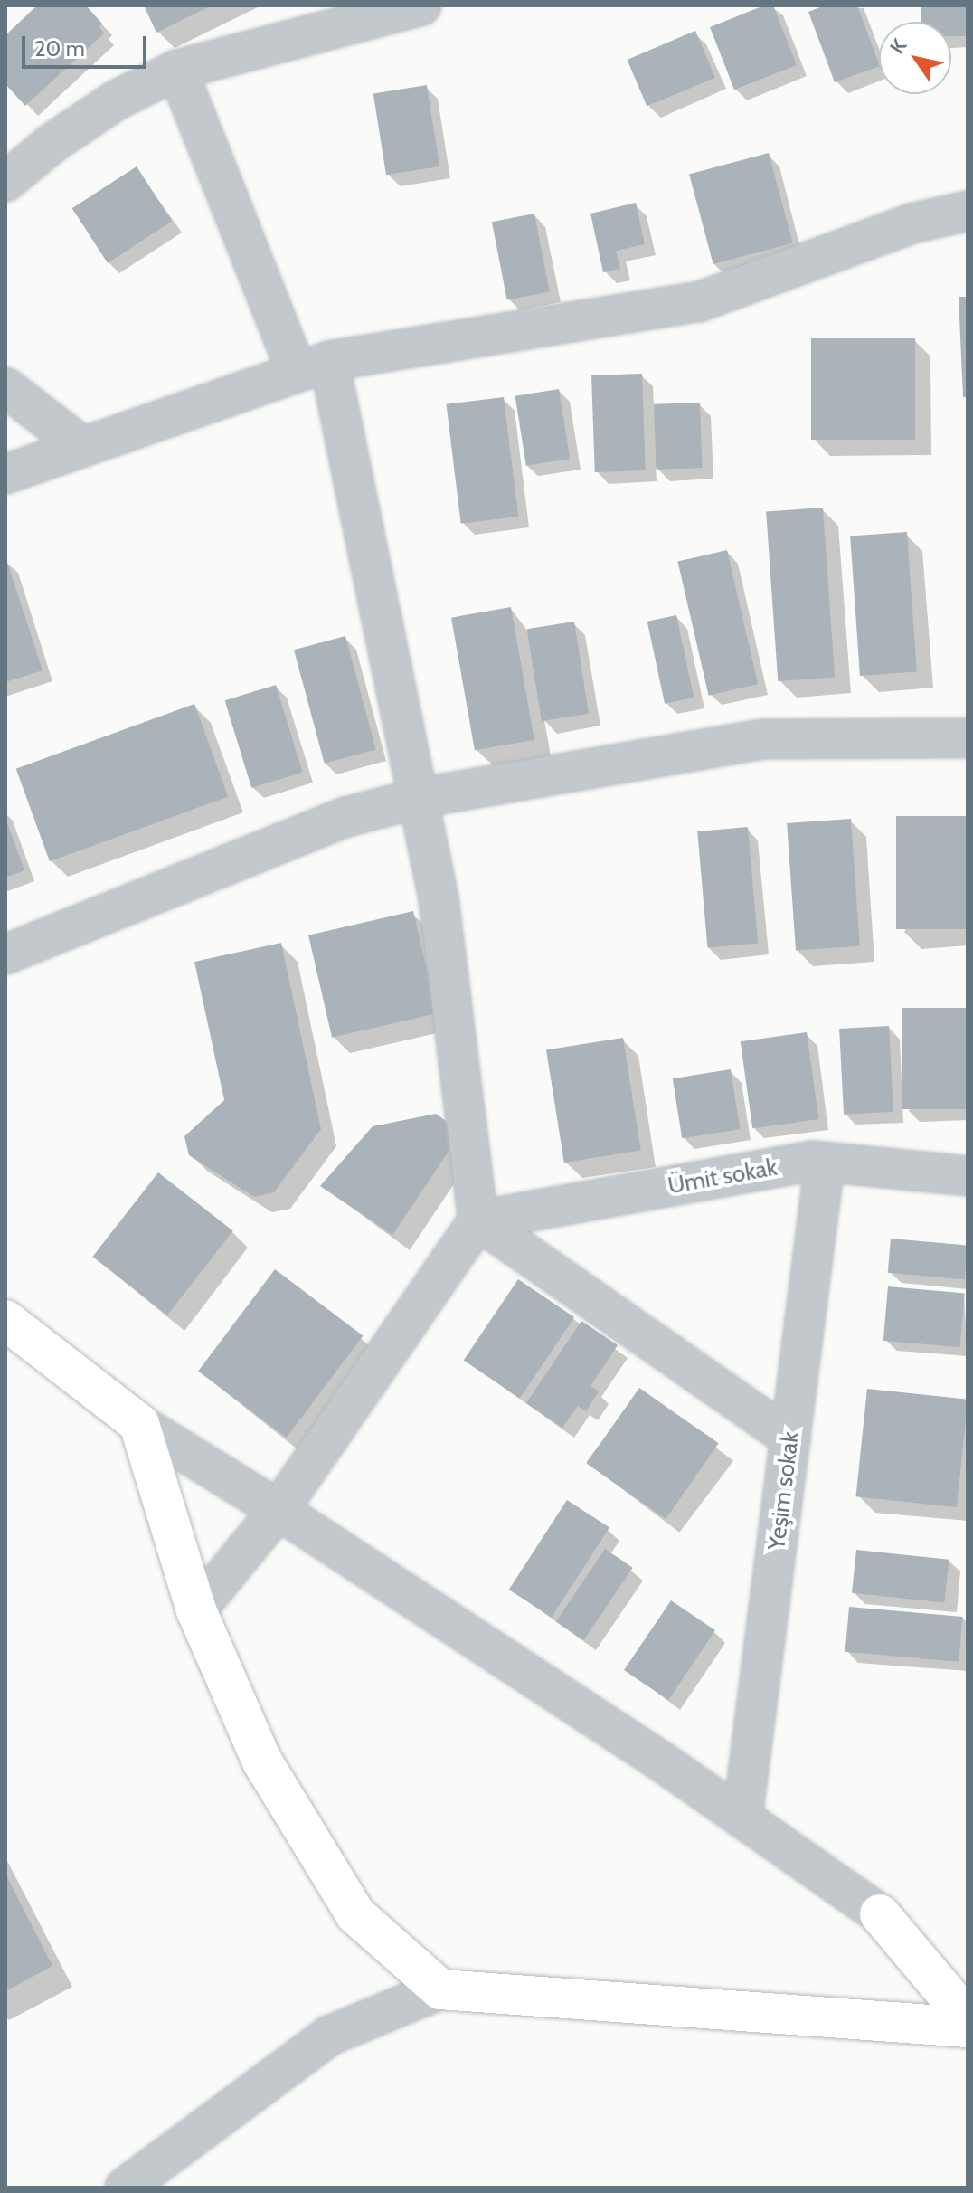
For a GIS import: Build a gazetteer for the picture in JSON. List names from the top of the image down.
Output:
{
  "streets": {
    "street": ["Ümit sokak", "Yeşim sokak"]
  },
  "crossings": [
    ["Ümit sokak", "Yeşim sokak"]
  ],
  "scale_bar": "20 m",
  "north": "top left"
}
